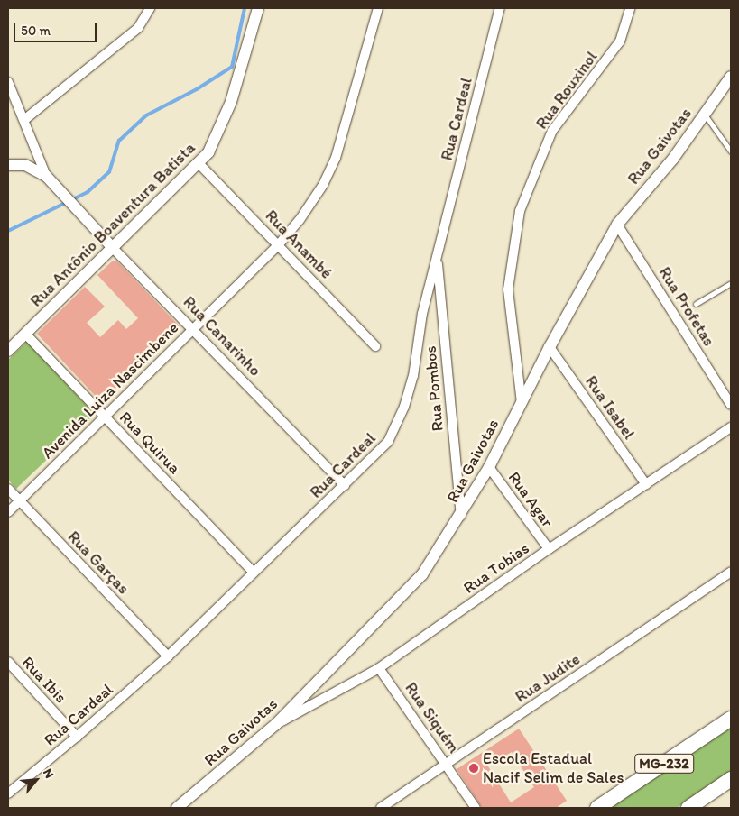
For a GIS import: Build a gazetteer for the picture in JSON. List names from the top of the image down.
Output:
{
  "streets": {
    "main road": ["MG-232"],
    "street": [
      "Rua Rouxinol",
      "Rua Cardeal",
      "Rua Gaivotas",
      "Rua Antônio Boaventura Batista",
      "Rua Anambé",
      "Rua Profetas",
      "Rua Canarinho",
      "Rua Pombos",
      "Avenida Luiza Nascimbene",
      "Rua Isabel",
      "Rua Quirua",
      "Rua Agar",
      "Rua Garças",
      "Rua Tobias",
      "Rua Judite",
      "Rua Ibis",
      "Rua Siquém"
    ]
  },
  "crossings": [
    ["Rua Rouxinol", "Rua Gaivotas"],
    ["Rua Cardeal", "Rua Canarinho"],
    ["Rua Cardeal", "Rua Pombos"],
    ["Rua Cardeal", "Rua Quirua"],
    ["Rua Cardeal", "Rua Garças"],
    ["Rua Cardeal", "Rua Ibis"],
    ["Rua Gaivotas", "Rua Profetas"],
    ["Rua Gaivotas", "Rua Pombos"],
    ["Rua Gaivotas", "Rua Isabel"],
    ["Rua Gaivotas", "Rua Agar"],
    ["Rua Gaivotas", "Rua Tobias"],
    ["Rua Antônio Boaventura Batista", "Rua Anambé"],
    ["Rua Antônio Boaventura Batista", "Rua Canarinho"],
    ["Rua Antônio Boaventura Batista", "Rua Quirua"],
    ["Rua Anambé", "Avenida Luiza Nascimbene"],
    ["Rua Canarinho", "Avenida Luiza Nascimbene"],
    ["Avenida Luiza Nascimbene", "Rua Quirua"],
    ["Avenida Luiza Nascimbene", "Rua Garças"],
    ["Rua Isabel", "Rua Tobias"],
    ["Rua Agar", "Rua Tobias"],
    ["Rua Tobias", "Rua Siquém"],
    ["Rua Judite", "Rua Siquém"]
  ],
  "places": ["Escola Estadual Nacif Selim de Sales"],
  "scale_bar": "50 m",
  "north": "top right"
}
